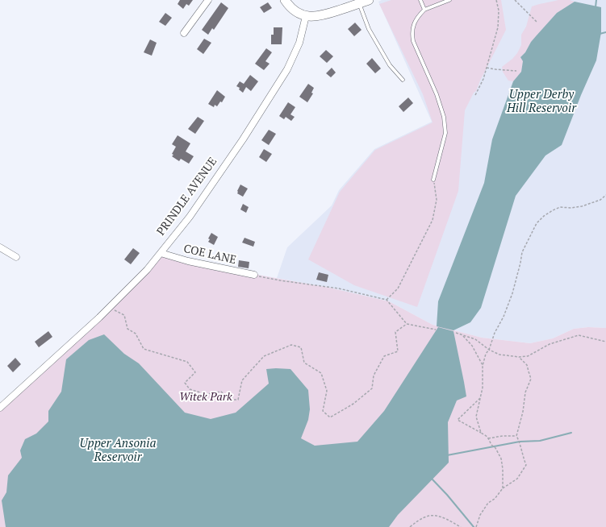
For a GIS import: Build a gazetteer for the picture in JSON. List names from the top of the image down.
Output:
{
  "streets": {
    "street": ["PRINDLE AVENUE", "COE LANE"]
  },
  "crossings": [
    ["PRINDLE AVENUE", "COE LANE"]
  ],
  "water": ["Upper Derby Hill Reservoir", "Upper Ansonia Reservoir"],
  "parks": ["Witek Park"]
}
